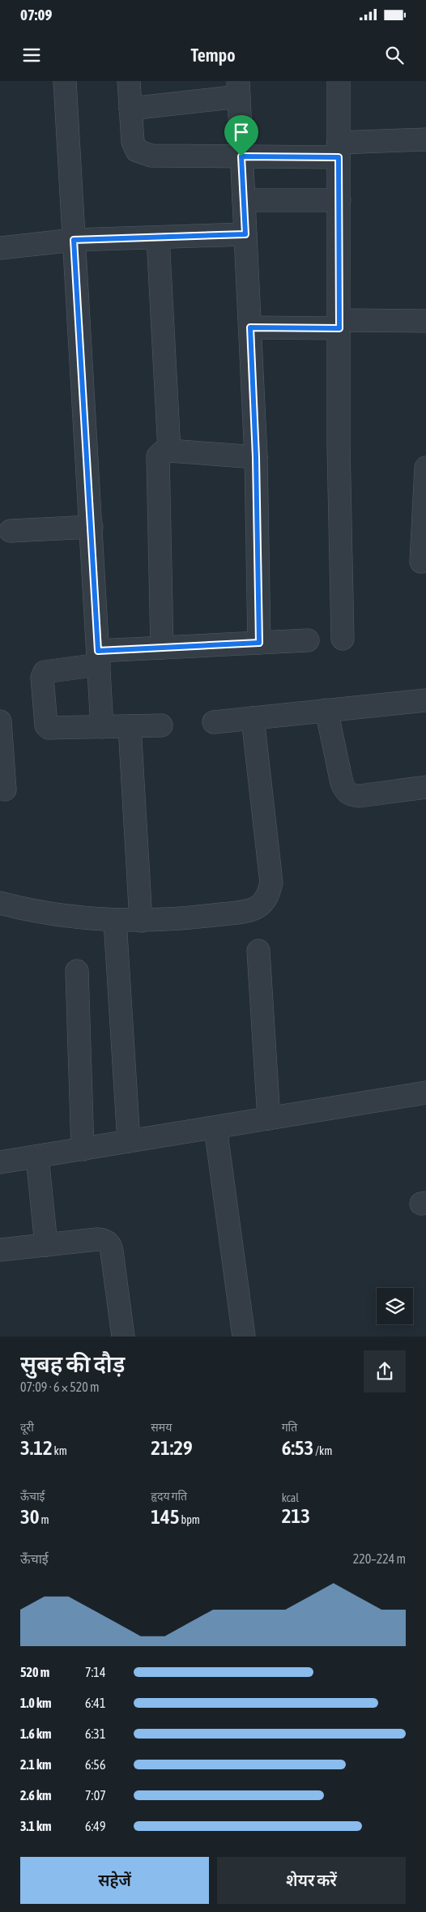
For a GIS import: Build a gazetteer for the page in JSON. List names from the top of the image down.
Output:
{
  "page": {
    "status": "07:09",
    "header": "Tempo",
    "heading": ["सुबह की दौड़", "07:09 · 6 × 520 m"],
    "stats": [
      ["दूरी", "3.12 km"],
      ["समय", "21:29"],
      ["गति", "6:53 /km"],
      ["ऊँचाई", "30 m"],
      ["हृदय गति", "145 bpm"],
      ["kcal", "213"]
    ],
    "chart": ["ऊँचाई", "220–224 m"],
    "list": [
      {
        "name": "520 m",
        "note": "7:14"
      },
      {
        "name": "1.0 km",
        "note": "6:41"
      },
      {
        "name": "1.6 km",
        "note": "6:31"
      },
      {
        "name": "2.1 km",
        "note": "6:56"
      },
      {
        "name": "2.6 km",
        "note": "7:07"
      },
      {
        "name": "3.1 km",
        "note": "6:49"
      }
    ],
    "buttons": ["सहेजें", "शेयर करें"]
  }
}
